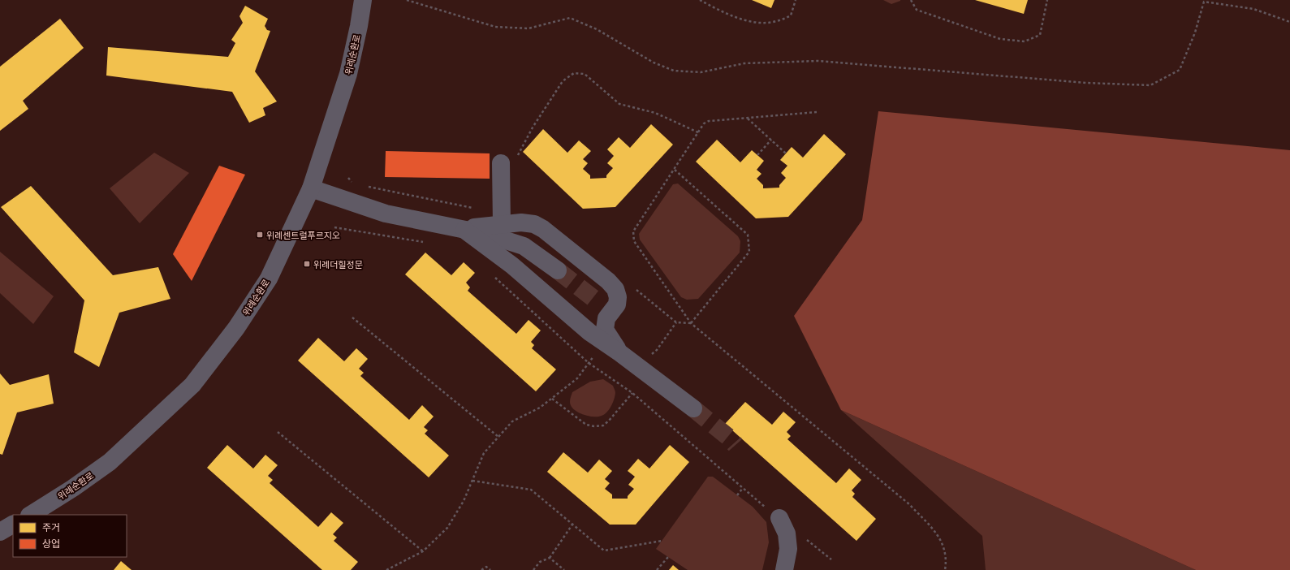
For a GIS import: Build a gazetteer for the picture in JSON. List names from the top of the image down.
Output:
{
  "streets": {
    "street": ["위례순환로"]
  },
  "places": {
    "transit": ["위례센트럴푸르지오", "위례더힐정문"]
  },
  "legend": ["주거", "상업"]
}
